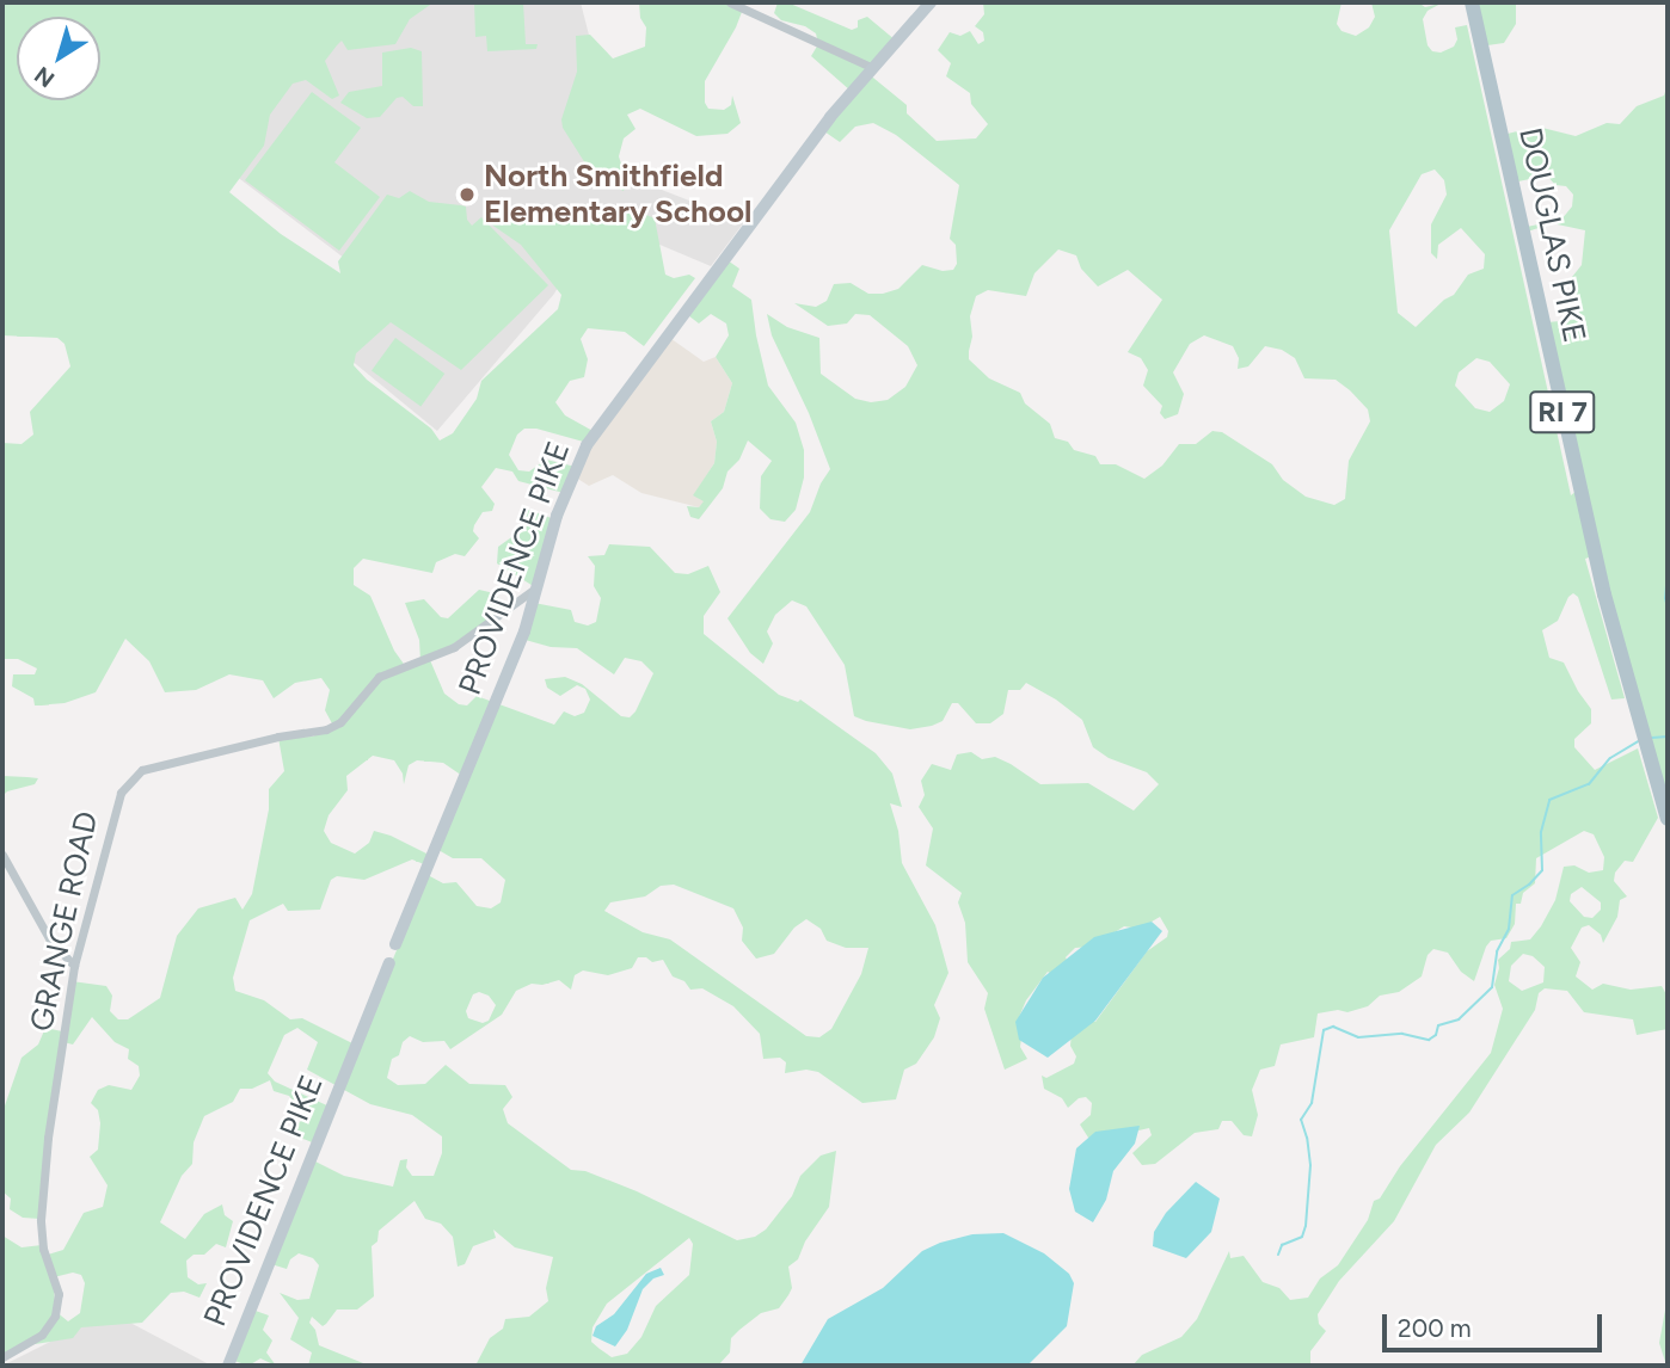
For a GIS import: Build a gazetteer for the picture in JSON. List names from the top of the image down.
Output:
{
  "streets": {
    "main road": ["DOUGLAS PIKE", "RI 7", "PROVIDENCE PIKE"],
    "street": ["GRANGE ROAD"]
  },
  "crossings": [
    ["PROVIDENCE PIKE", "GRANGE ROAD"]
  ],
  "places": ["North Smithfield Elementary School"],
  "scale_bar": "200 m",
  "north": "bottom left"
}
